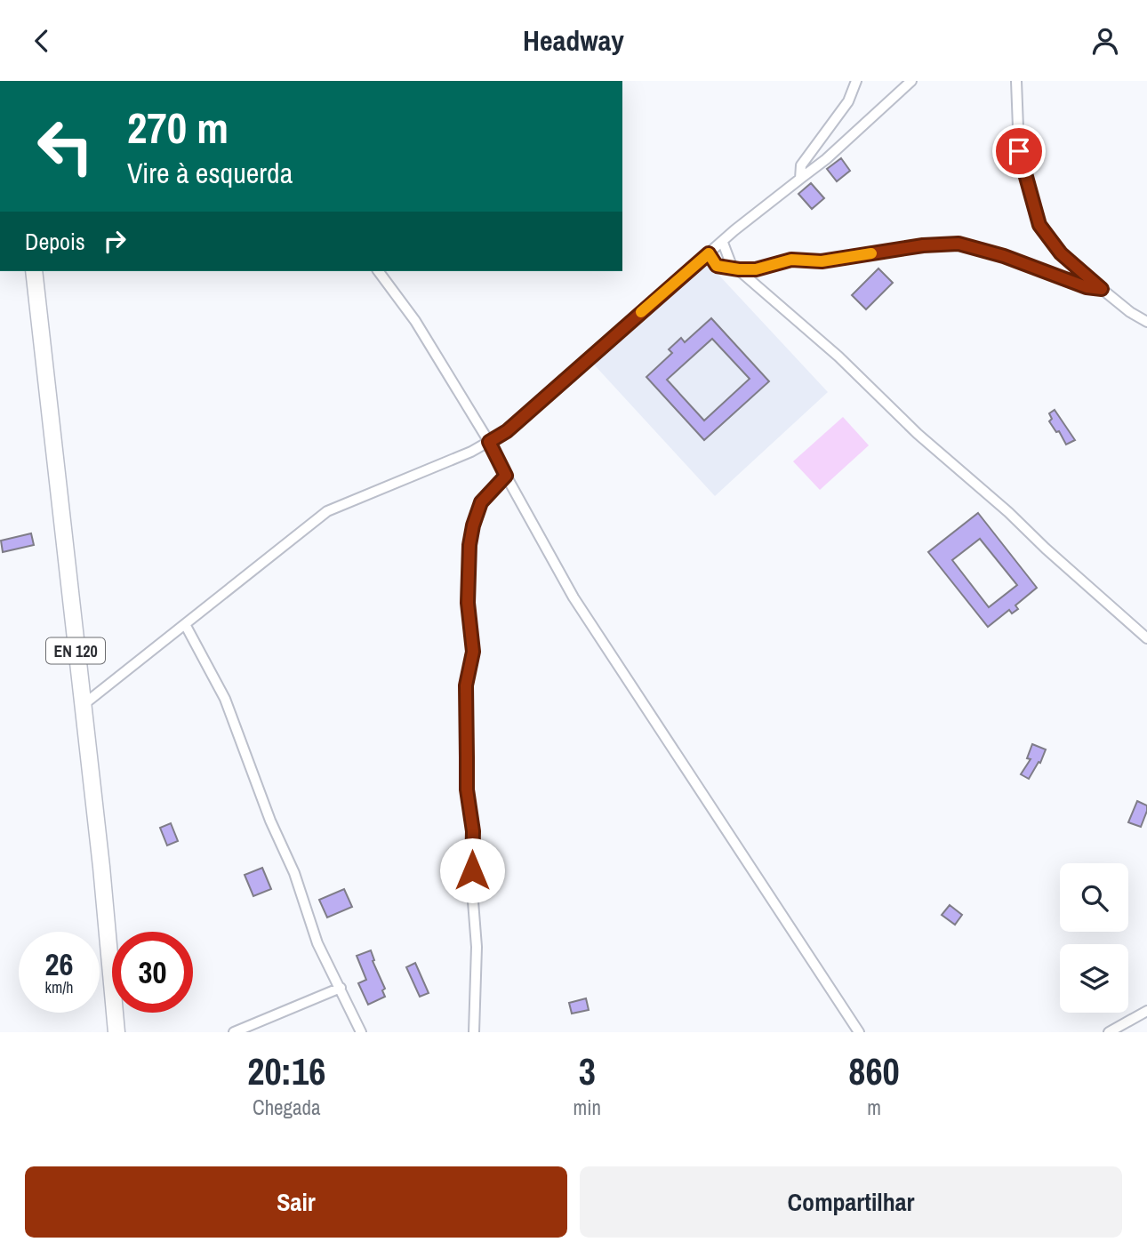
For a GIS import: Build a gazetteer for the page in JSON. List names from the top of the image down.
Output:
{
  "streets": {
    "main road": ["EN 120"]
  },
  "page": {
    "header": "Headway",
    "turn": ["270 m", "Vire à esquerda"],
    "then": "Depois",
    "speed": "26 km/h",
    "limit": "30",
    "eta": [
      "20:16",
      "Chegada",
      "3",
      "min",
      "860",
      "m"
    ],
    "buttons": ["Sair", "Compartilhar"]
  }
}
